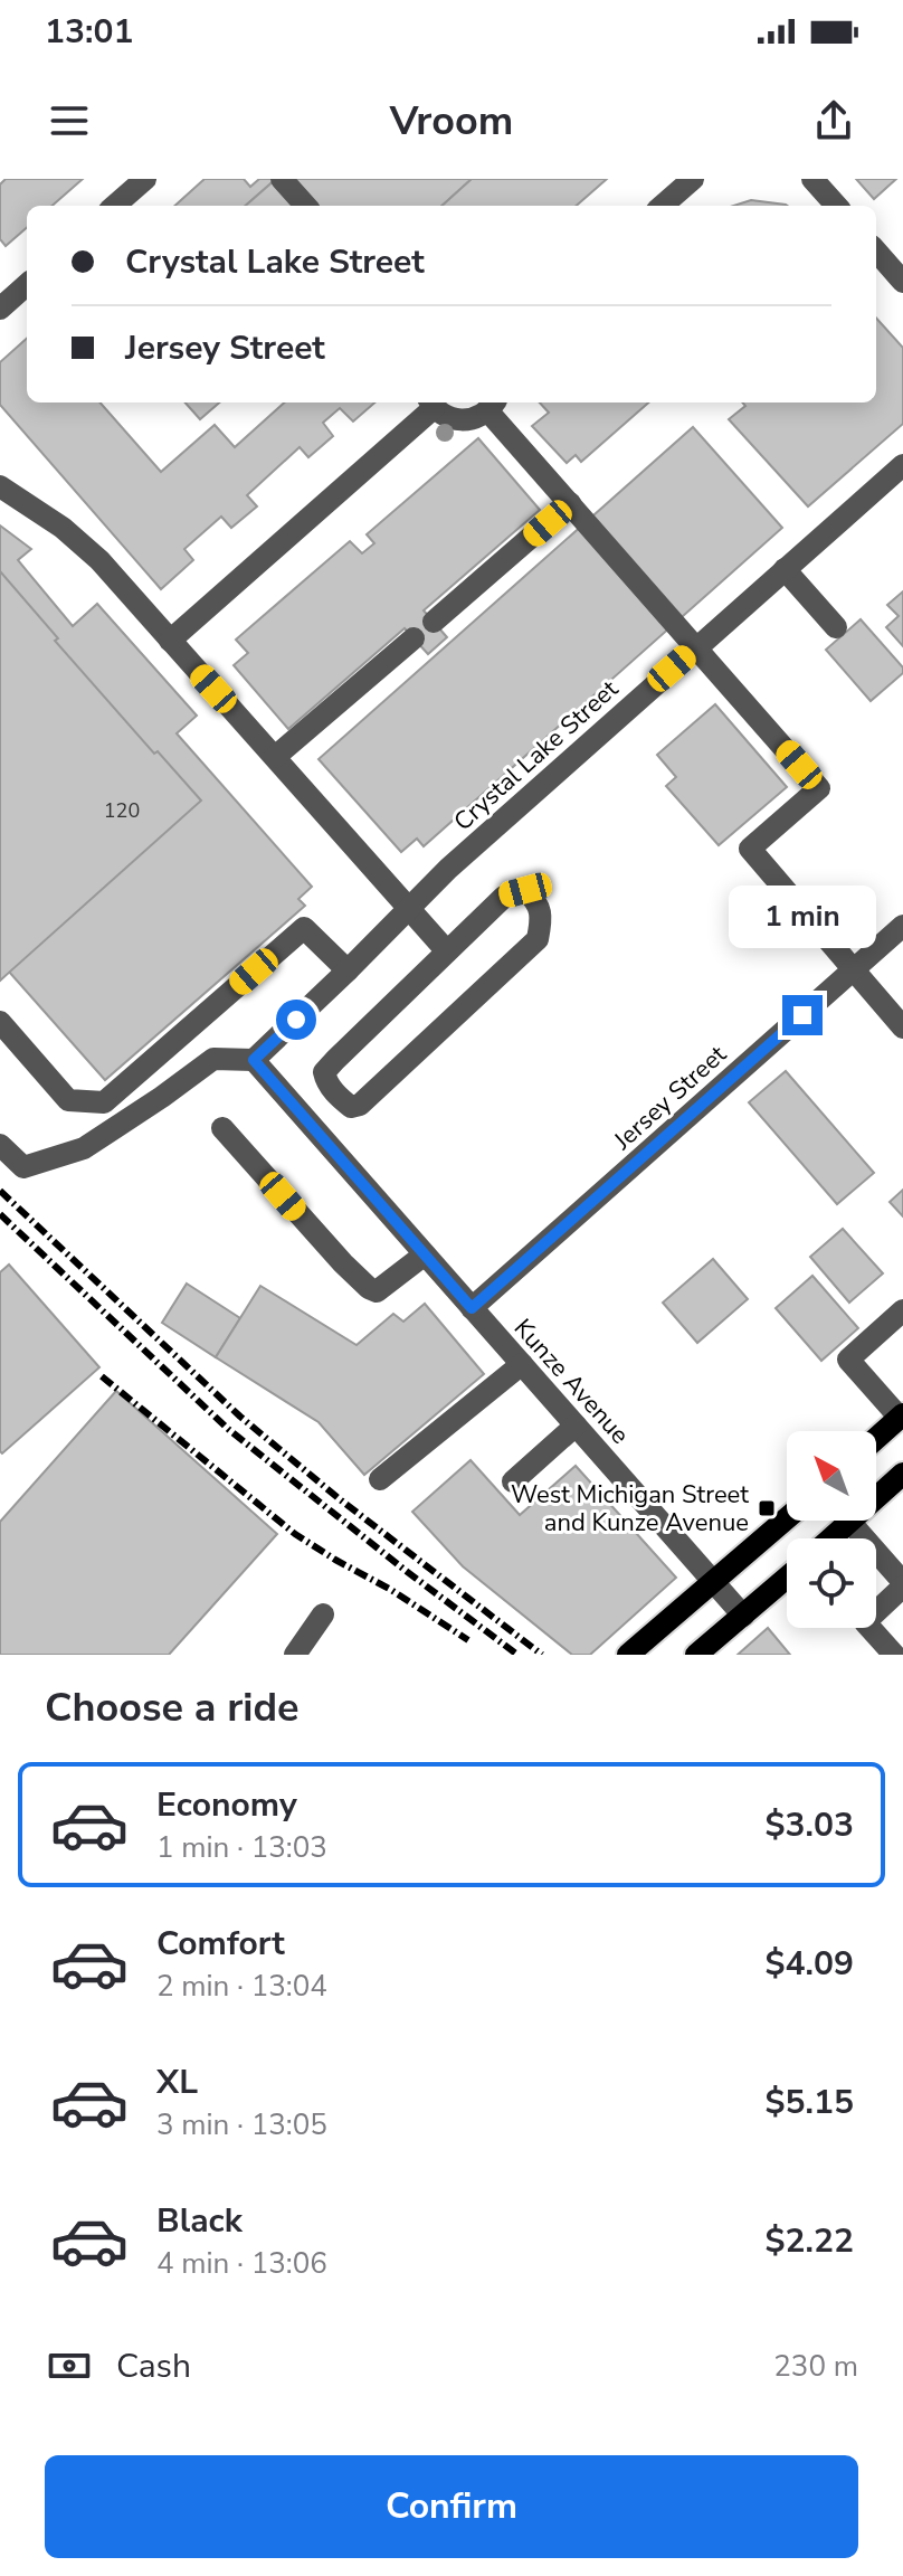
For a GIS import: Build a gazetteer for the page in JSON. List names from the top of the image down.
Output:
{
  "streets": {
    "street": ["Crystal Lake Street", "Jersey Street", "Kunze Avenue"]
  },
  "crossings": [
    ["Crystal Lake Street", "Kunze Avenue"],
    ["Jersey Street", "Kunze Avenue"]
  ],
  "places": {
    "transit": ["West Michigan Street and Kunze Avenue"]
  },
  "house_numbers": ["120"],
  "north": "top left",
  "page": {
    "status": "13:01",
    "header": "Vroom",
    "banner": ["Crystal Lake Street", "Jersey Street"],
    "bubble": "1 min",
    "heading": "Choose a ride",
    "list": [
      {
        "name": "Economy",
        "note": "1 min · 13:03",
        "value": "$3.03"
      },
      {
        "name": "Comfort",
        "note": "2 min · 13:04",
        "value": "$4.09"
      },
      {
        "name": "XL",
        "note": "3 min · 13:05",
        "value": "$5.15"
      },
      {
        "name": "Black",
        "note": "4 min · 13:06",
        "value": "$2.22"
      }
    ],
    "pay": ["Cash", "230 m"],
    "buttons": "Confirm"
  }
}
